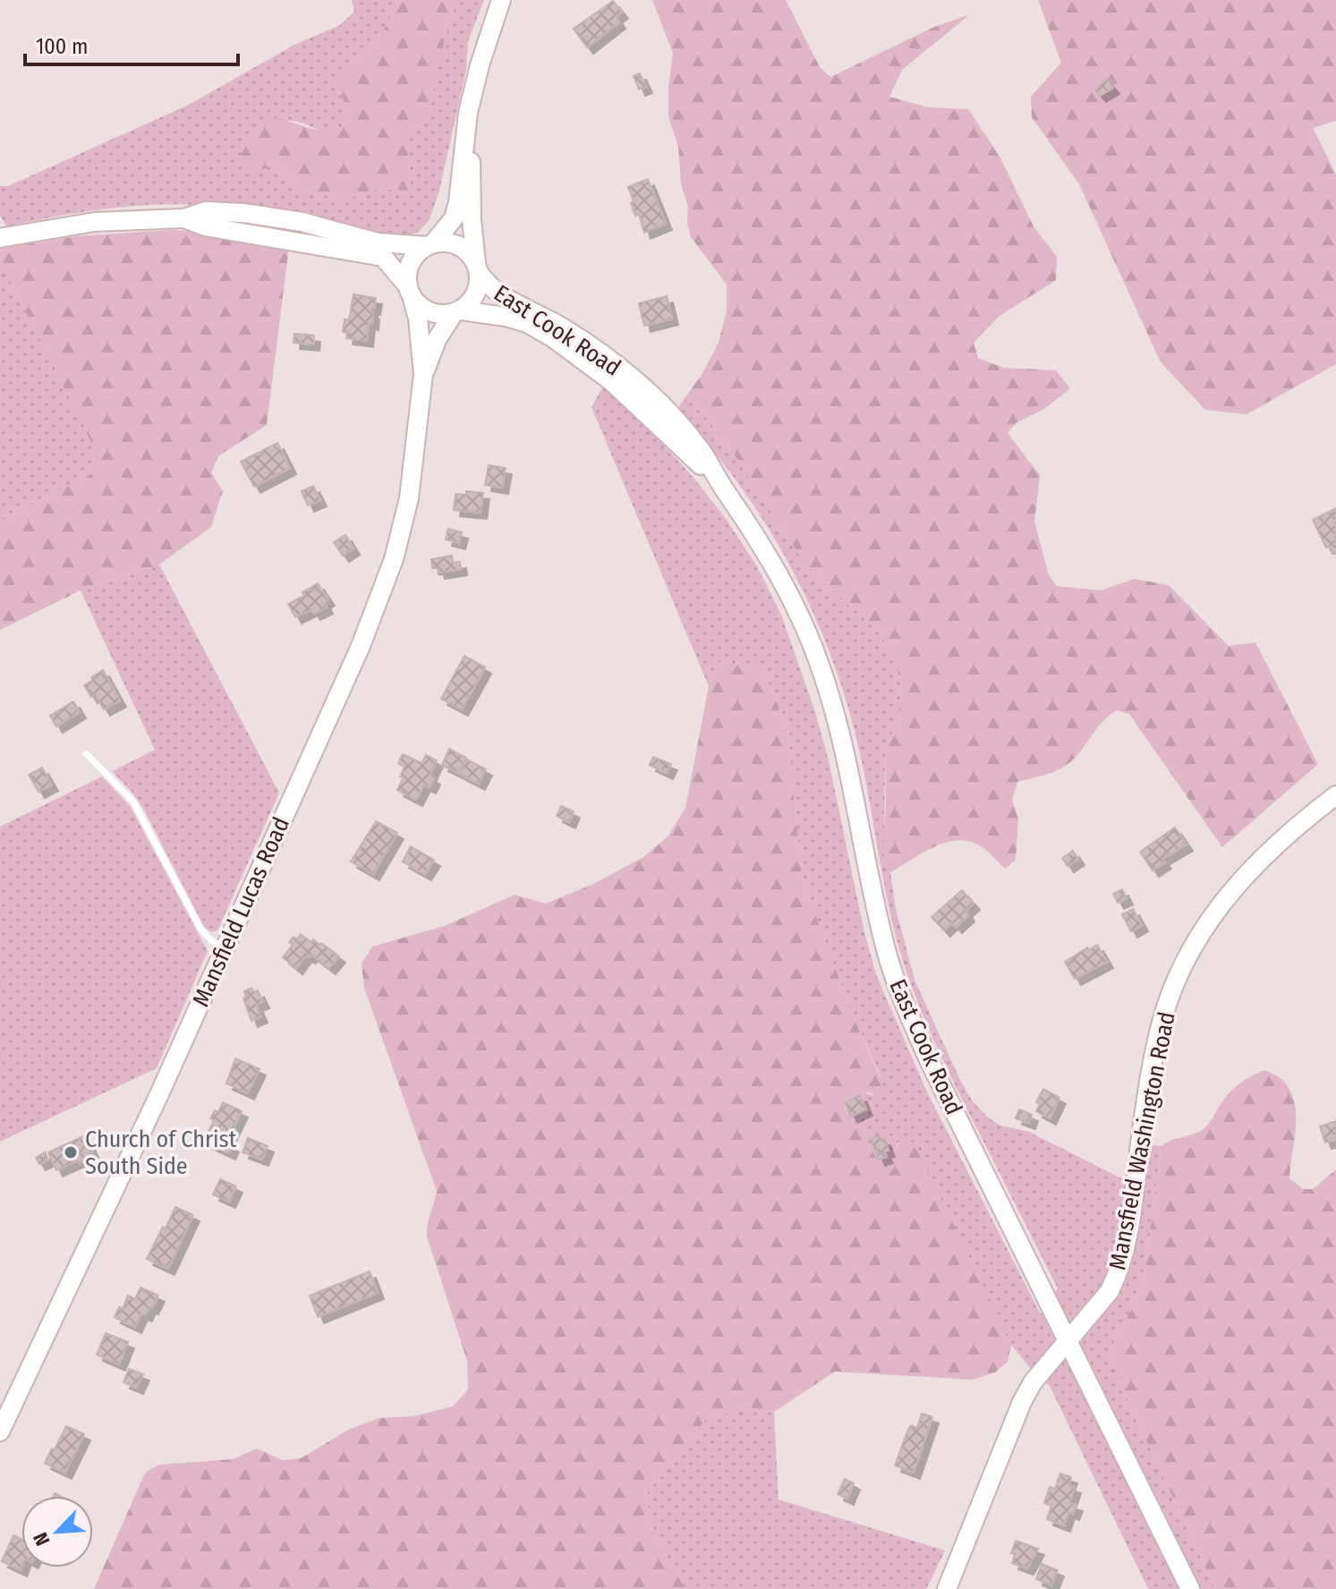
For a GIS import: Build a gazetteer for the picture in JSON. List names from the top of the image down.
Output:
{
  "streets": {
    "main road": ["East Cook Road", "Mansfield Lucas Road", "Mansfield Washington Road"]
  },
  "crossings": [
    ["East Cook Road", "Mansfield Lucas Road"],
    ["East Cook Road", "Mansfield Washington Road"]
  ],
  "places": ["Church of Christ South Side"],
  "scale_bar": "100 m",
  "north": "bottom left"
}
